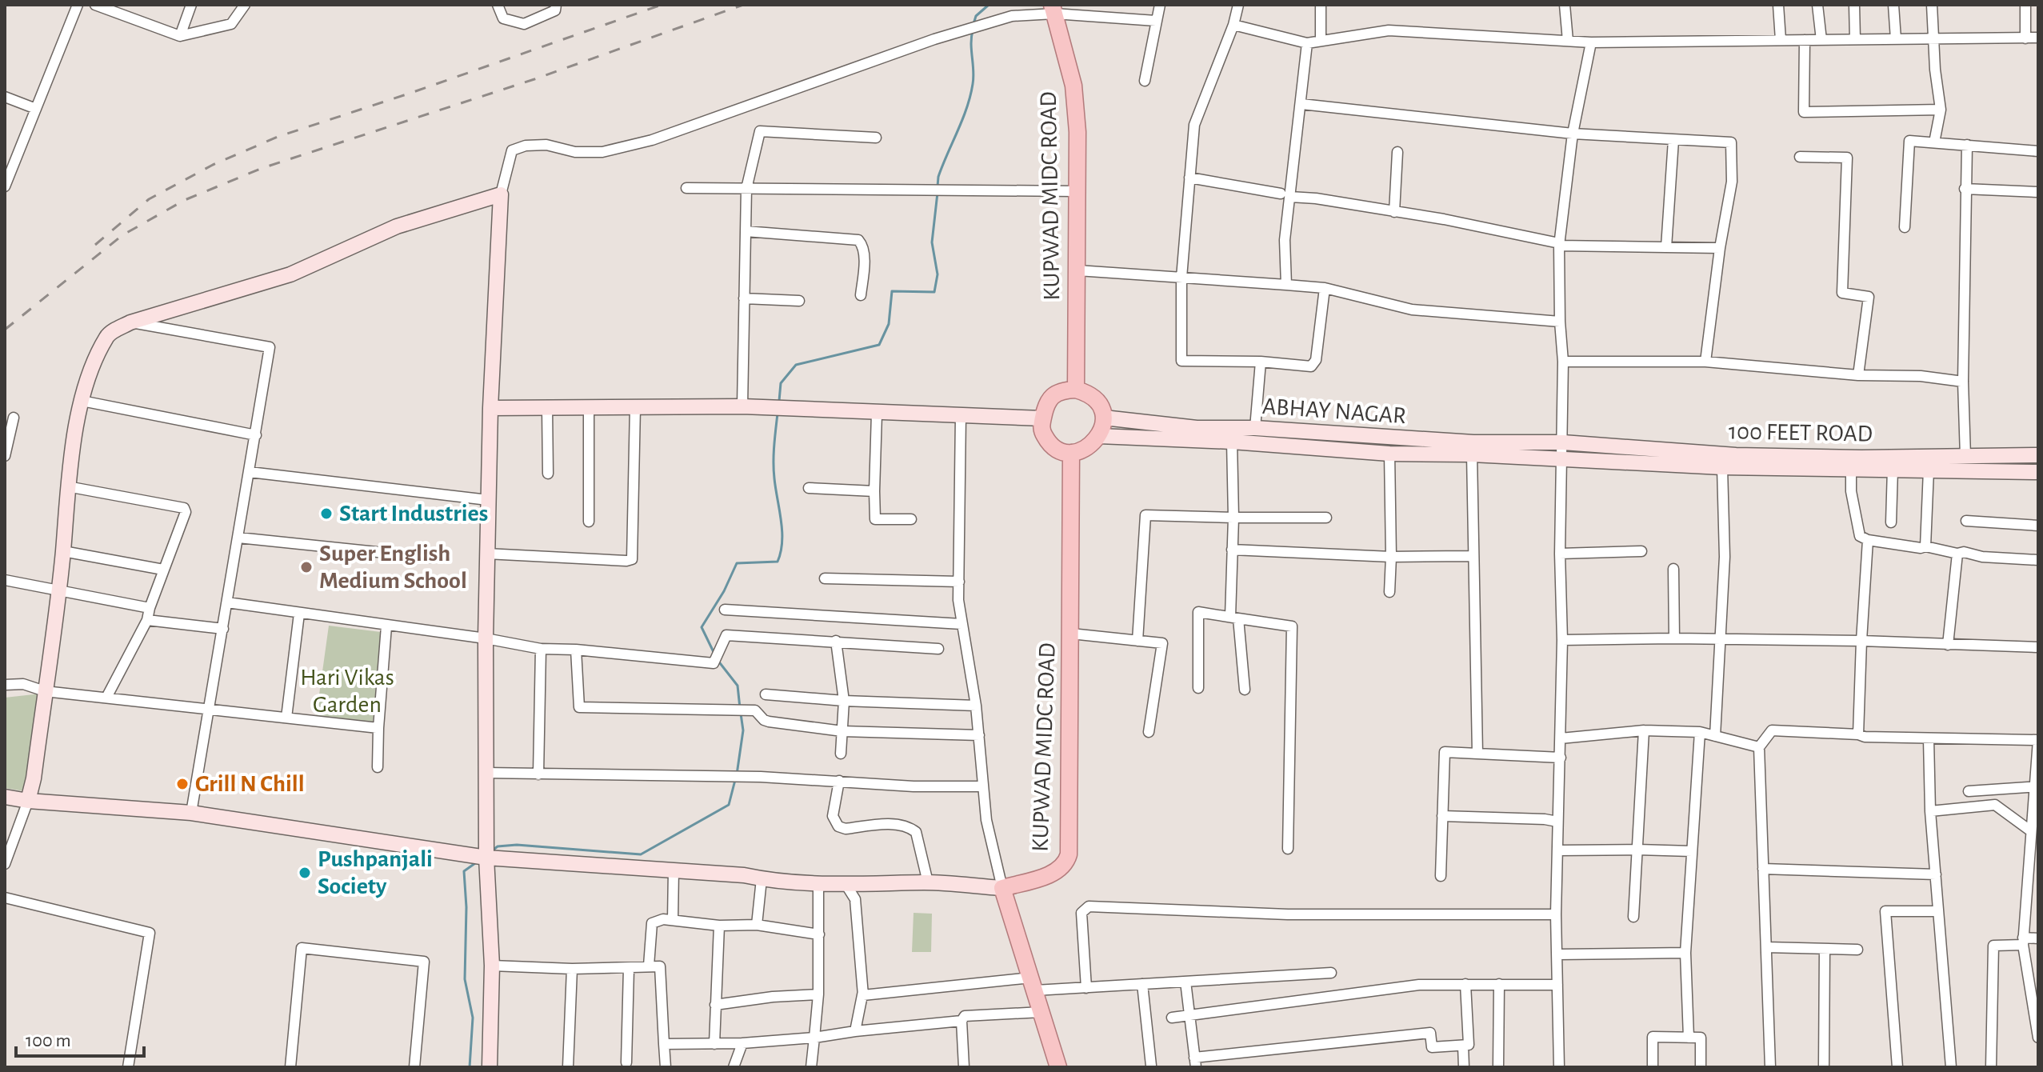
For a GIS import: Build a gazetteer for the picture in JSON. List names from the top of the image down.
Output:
{
  "streets": {
    "main road": ["KUPWAD MIDC ROAD", "ABHAY NAGAR", "100 FEET ROAD"]
  },
  "crossings": [
    ["KUPWAD MIDC ROAD", "ABHAY NAGAR"],
    ["ABHAY NAGAR", "100 FEET ROAD"]
  ],
  "parks": ["Hari Vikas Garden"],
  "places": [
    "Start Industries",
    "Super English Medium School",
    "Grill N Chill",
    "Pushpanjali Society"
  ],
  "scale_bar": "100 m"
}
